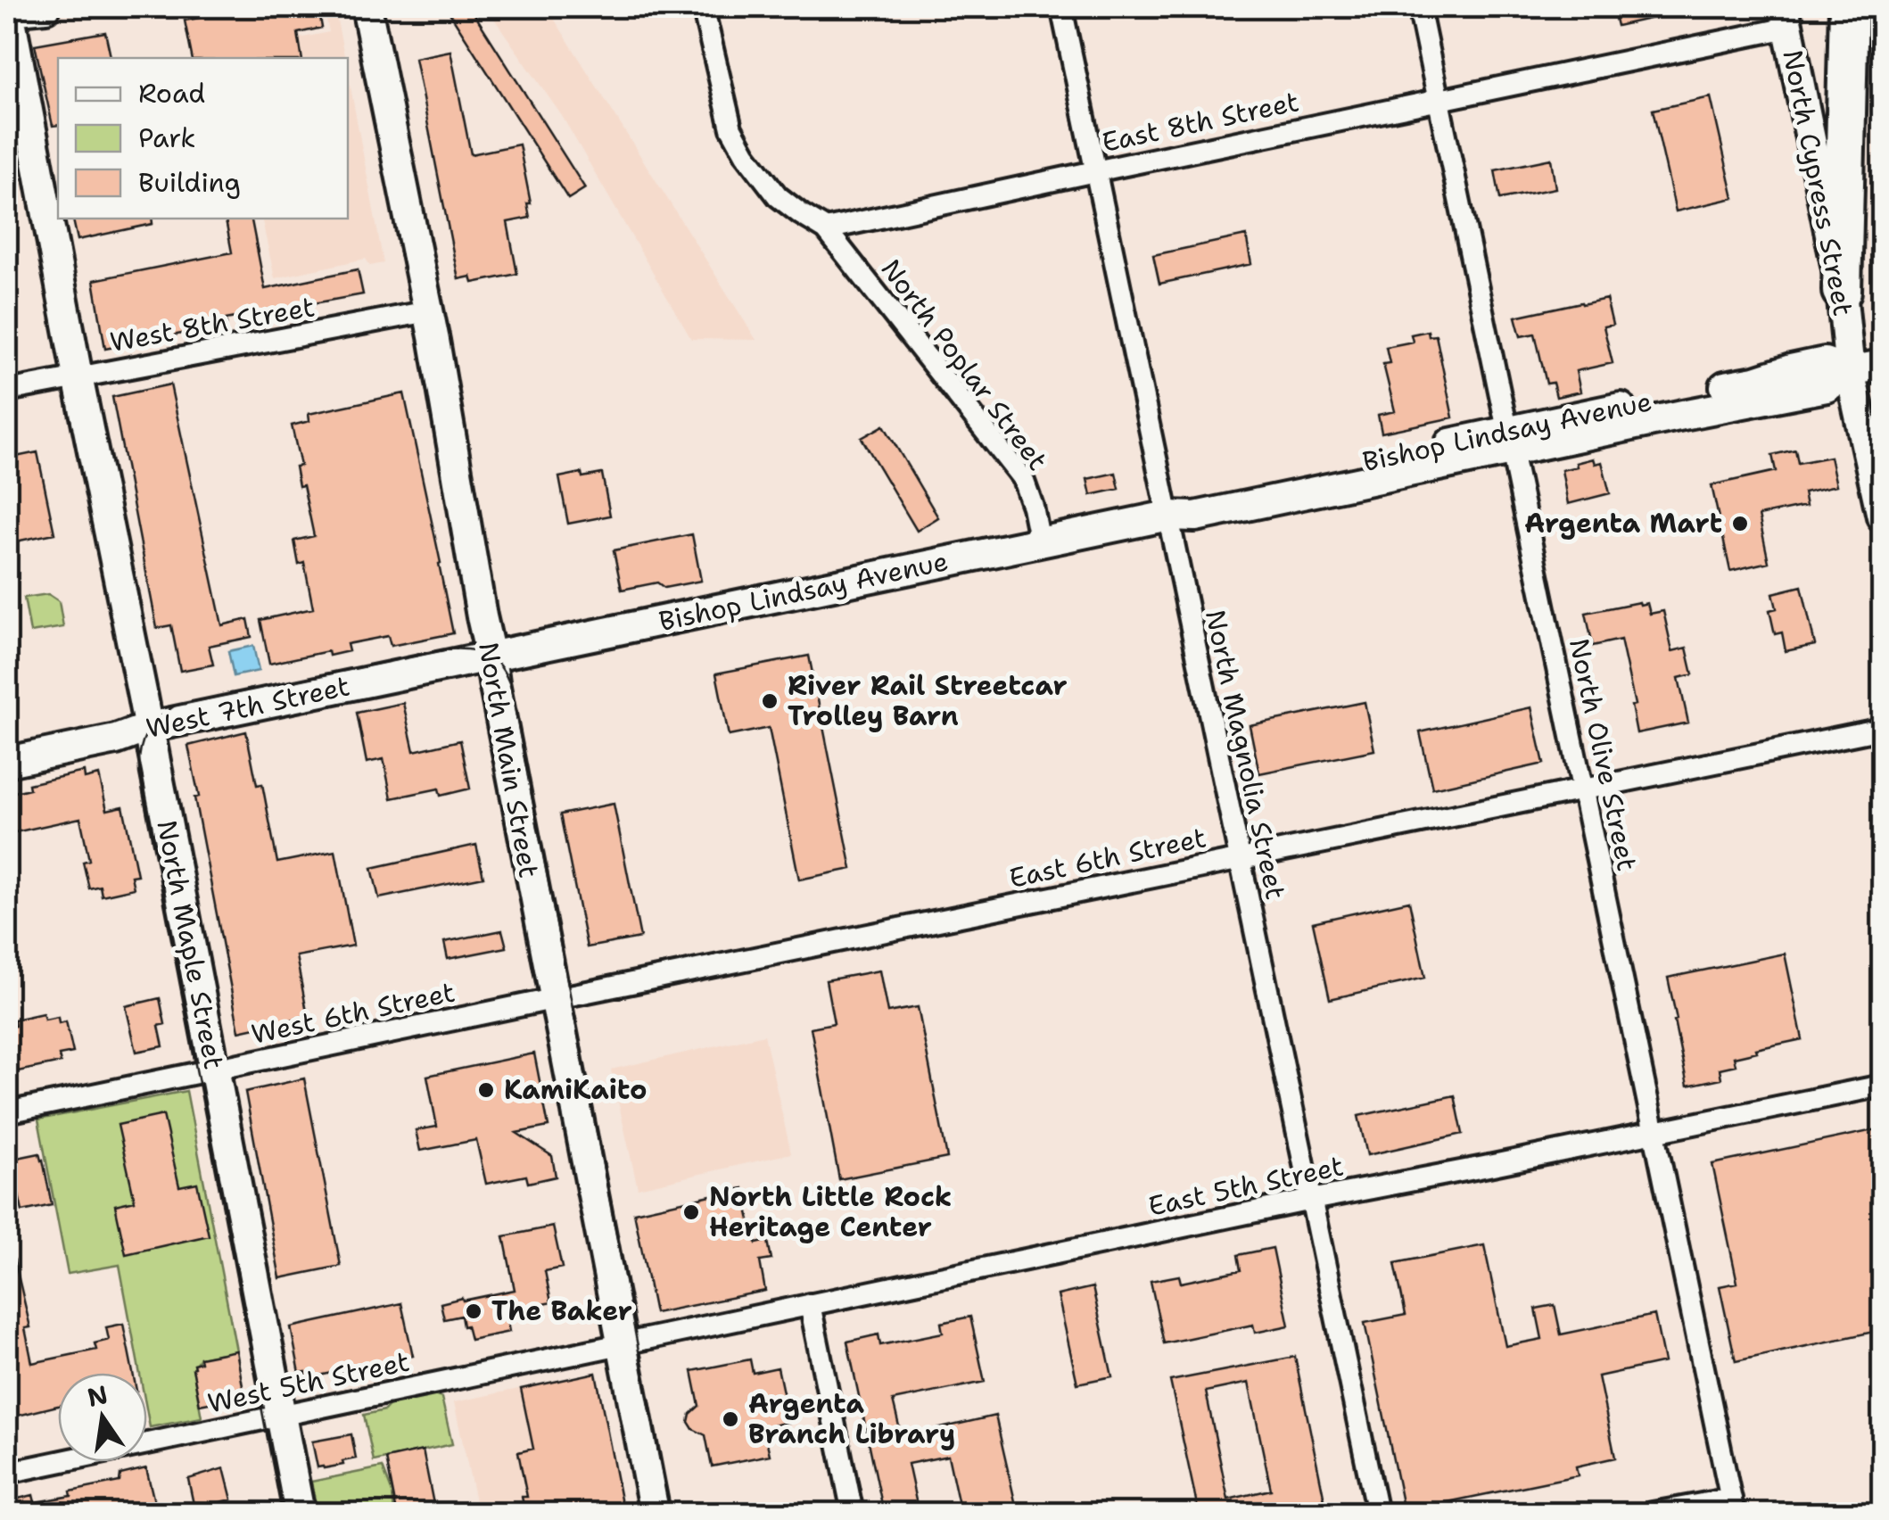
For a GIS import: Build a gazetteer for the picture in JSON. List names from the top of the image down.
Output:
{
  "streets": {
    "main road": [
      "North Cypress Street",
      "Bishop Lindsay Avenue",
      "West 7th Street",
      "North Main Street",
      "North Maple Street"
    ],
    "street": [
      "East 8th Street",
      "West 8th Street",
      "North Poplar Street",
      "North Magnolia Street",
      "North Olive Street",
      "East 6th Street",
      "West 6th Street",
      "East 5th Street",
      "West 5th Street"
    ]
  },
  "crossings": [
    ["East 8th Street", "North Cypress Street"],
    ["East 8th Street", "North Poplar Street"],
    ["East 8th Street", "North Magnolia Street"],
    ["East 8th Street", "North Olive Street"],
    ["North Cypress Street", "Bishop Lindsay Avenue"],
    ["West 8th Street", "North Main Street"],
    ["West 8th Street", "North Maple Street"],
    ["North Poplar Street", "Bishop Lindsay Avenue"],
    ["Bishop Lindsay Avenue", "West 7th Street"],
    ["Bishop Lindsay Avenue", "North Magnolia Street"],
    ["Bishop Lindsay Avenue", "North Olive Street"],
    ["Bishop Lindsay Avenue", "North Main Street"],
    ["West 7th Street", "North Main Street"],
    ["West 7th Street", "North Maple Street"],
    ["North Magnolia Street", "East 6th Street"],
    ["North Magnolia Street", "East 5th Street"],
    ["North Olive Street", "East 6th Street"],
    ["North Olive Street", "East 5th Street"],
    ["North Main Street", "East 6th Street"],
    ["North Main Street", "West 6th Street"],
    ["North Main Street", "East 5th Street"],
    ["North Main Street", "West 5th Street"],
    ["East 6th Street", "West 6th Street"],
    ["North Maple Street", "West 6th Street"],
    ["North Maple Street", "West 5th Street"],
    ["East 5th Street", "West 5th Street"]
  ],
  "places": [
    "Argenta Mart",
    "River Rail Streetcar Trolley Barn",
    "KamiKaito",
    "North Little Rock Heritage Center",
    "The Baker",
    "Argenta Branch Library"
  ],
  "legend": ["Road", "Park", "Building"],
  "north": "top"
}
